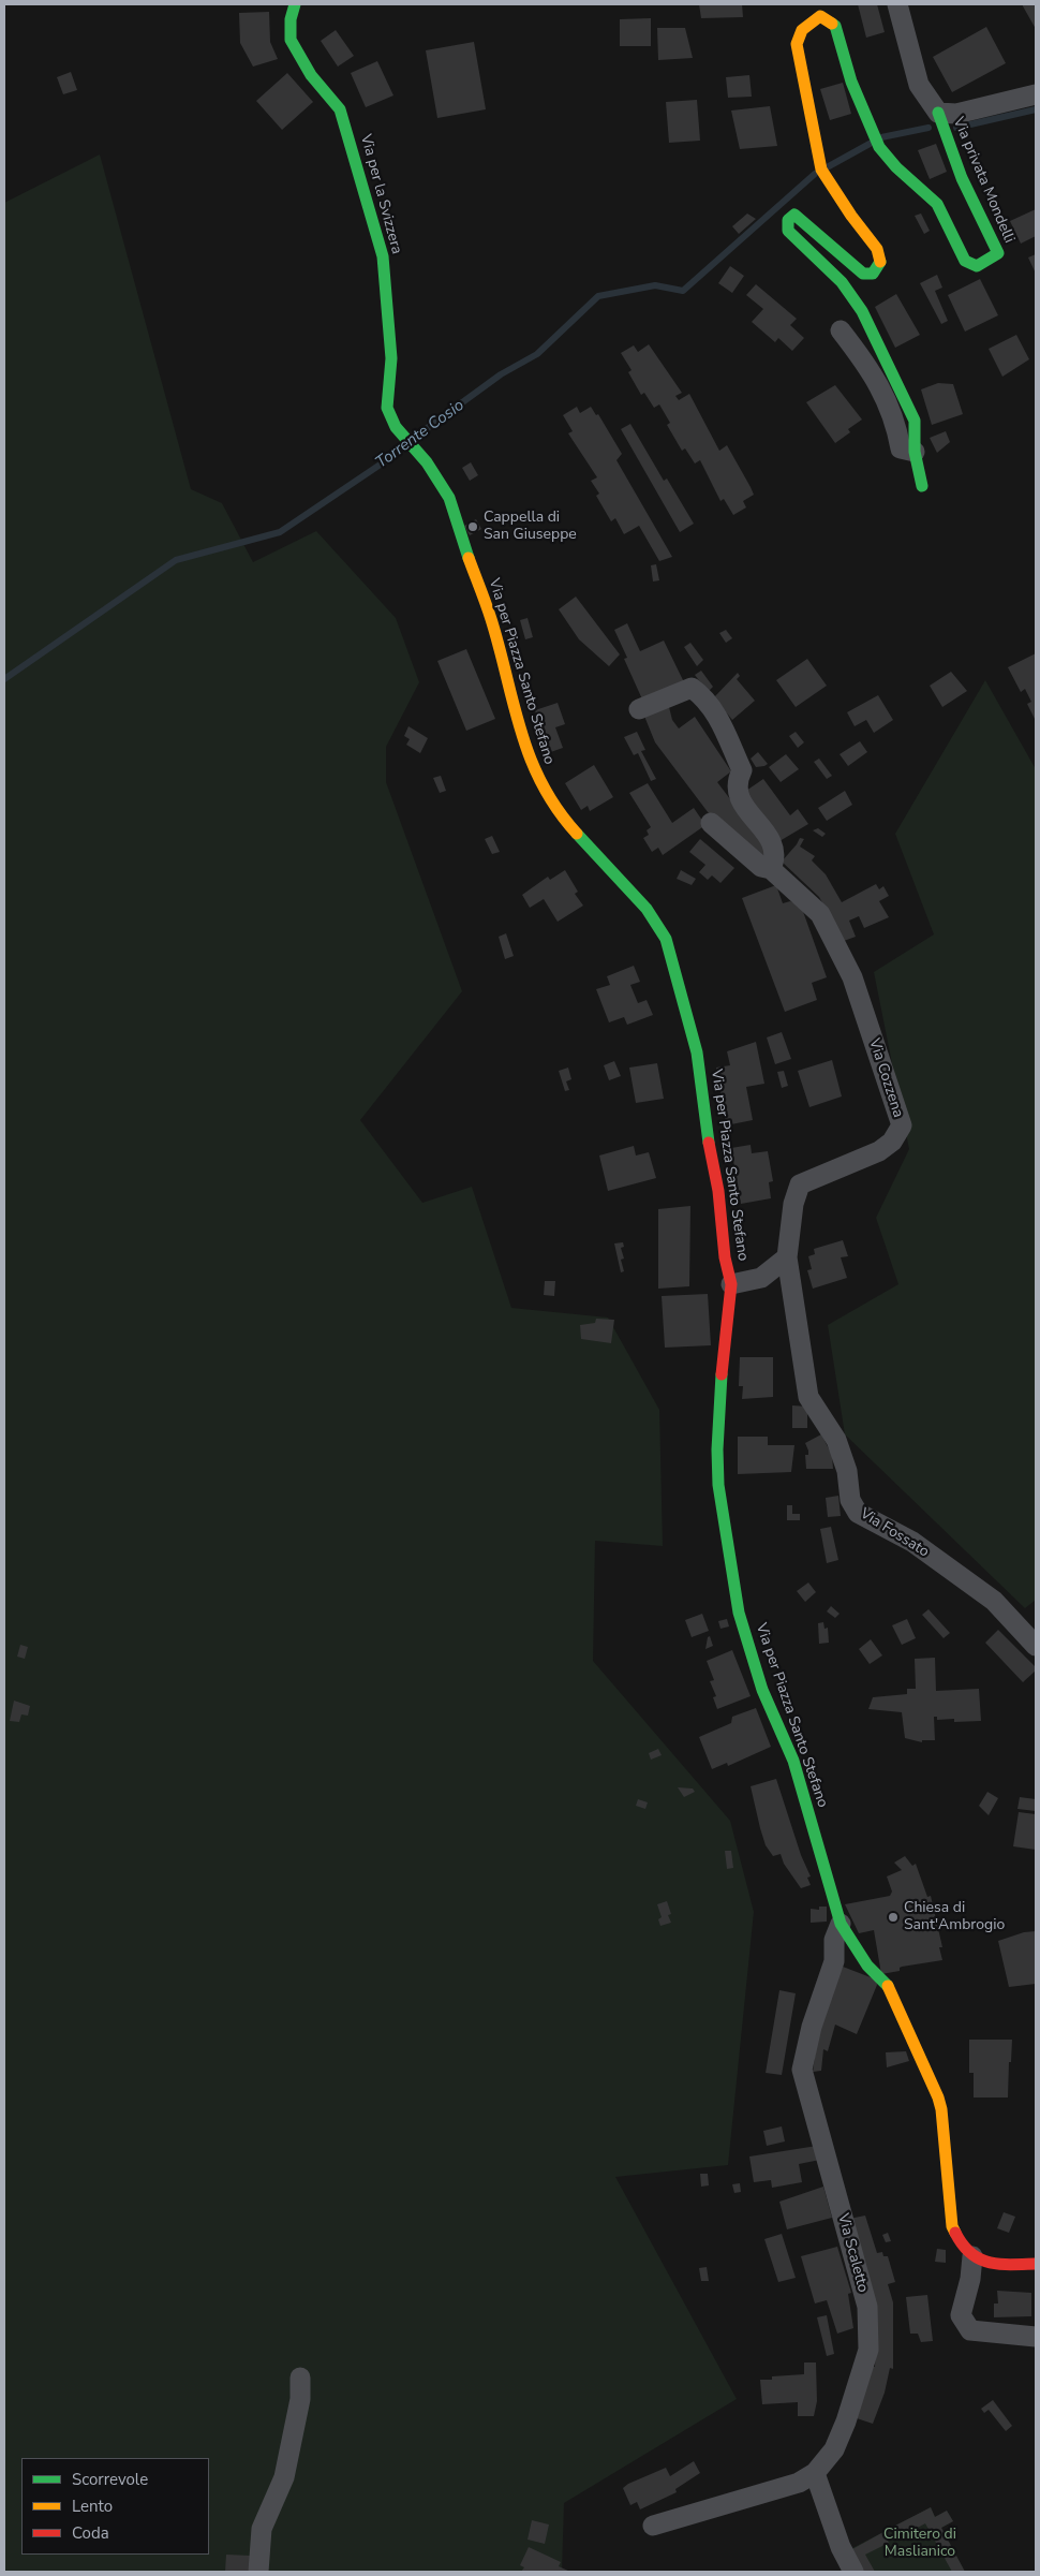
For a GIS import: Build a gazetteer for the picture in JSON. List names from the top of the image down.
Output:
{
  "streets": {
    "street": [
      "Via privata Mondelli",
      "Via per la Svizzera",
      "Via per Piazza Santo Stefano",
      "Via Cozzena",
      "Via Fossato",
      "Via Scaletto"
    ]
  },
  "crossings": [
    ["Via per la Svizzera", "Via per Piazza Santo Stefano"],
    ["Via per Piazza Santo Stefano", "Via Scaletto"],
    ["Via Cozzena", "Via Fossato"]
  ],
  "water": ["Torrente Cosio"],
  "parks": ["Cimitero di Maslianico"],
  "places": ["Cappella di San Giuseppe", "Chiesa di Sant'Ambrogio"],
  "legend": ["Scorrevole", "Lento", "Coda"]
}
